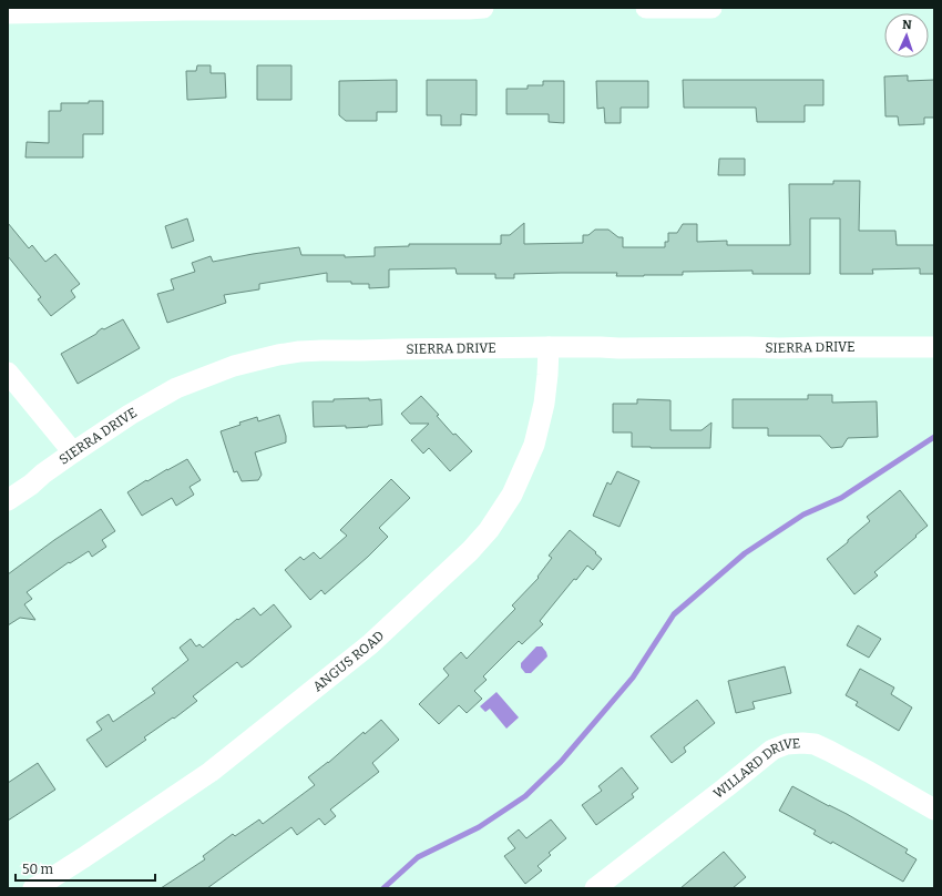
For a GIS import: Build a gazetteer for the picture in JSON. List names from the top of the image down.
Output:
{
  "streets": {
    "street": ["SIERRA DRIVE", "ANGUS ROAD", "WILLARD DRIVE"]
  },
  "crossings": [
    ["SIERRA DRIVE", "ANGUS ROAD"]
  ],
  "scale_bar": "50 m",
  "north": "top"
}
